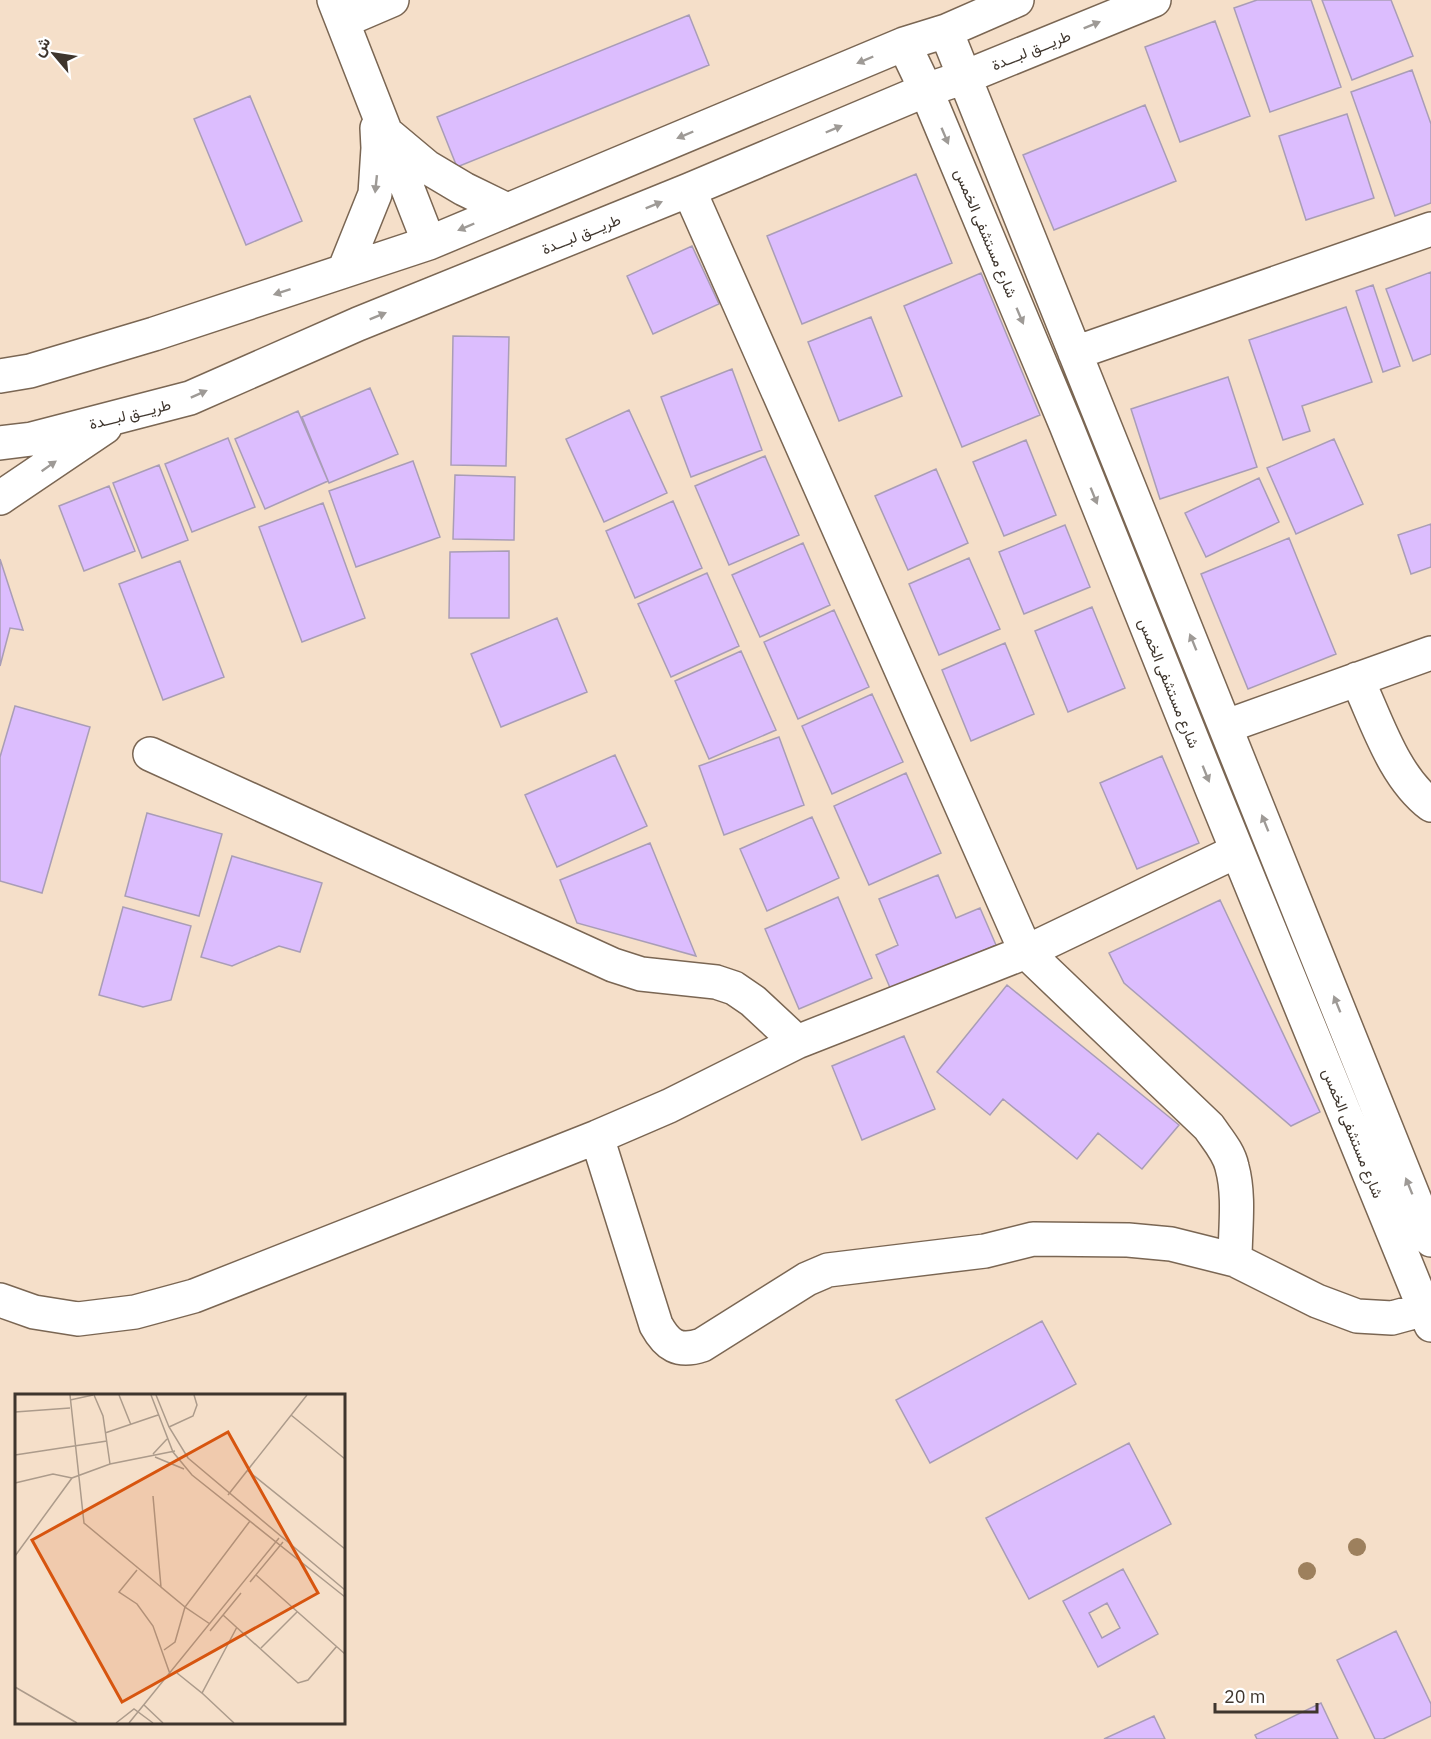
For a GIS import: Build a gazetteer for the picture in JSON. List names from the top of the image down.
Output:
{
  "streets": {
    "street": ["طريـــق لبـــدة", "شارع مستشفى الخمس"]
  },
  "crossings": [
    ["طريـــق لبـــدة", "شارع مستشفى الخمس"]
  ],
  "scale_bar": "20 m",
  "north": "top left"
}
